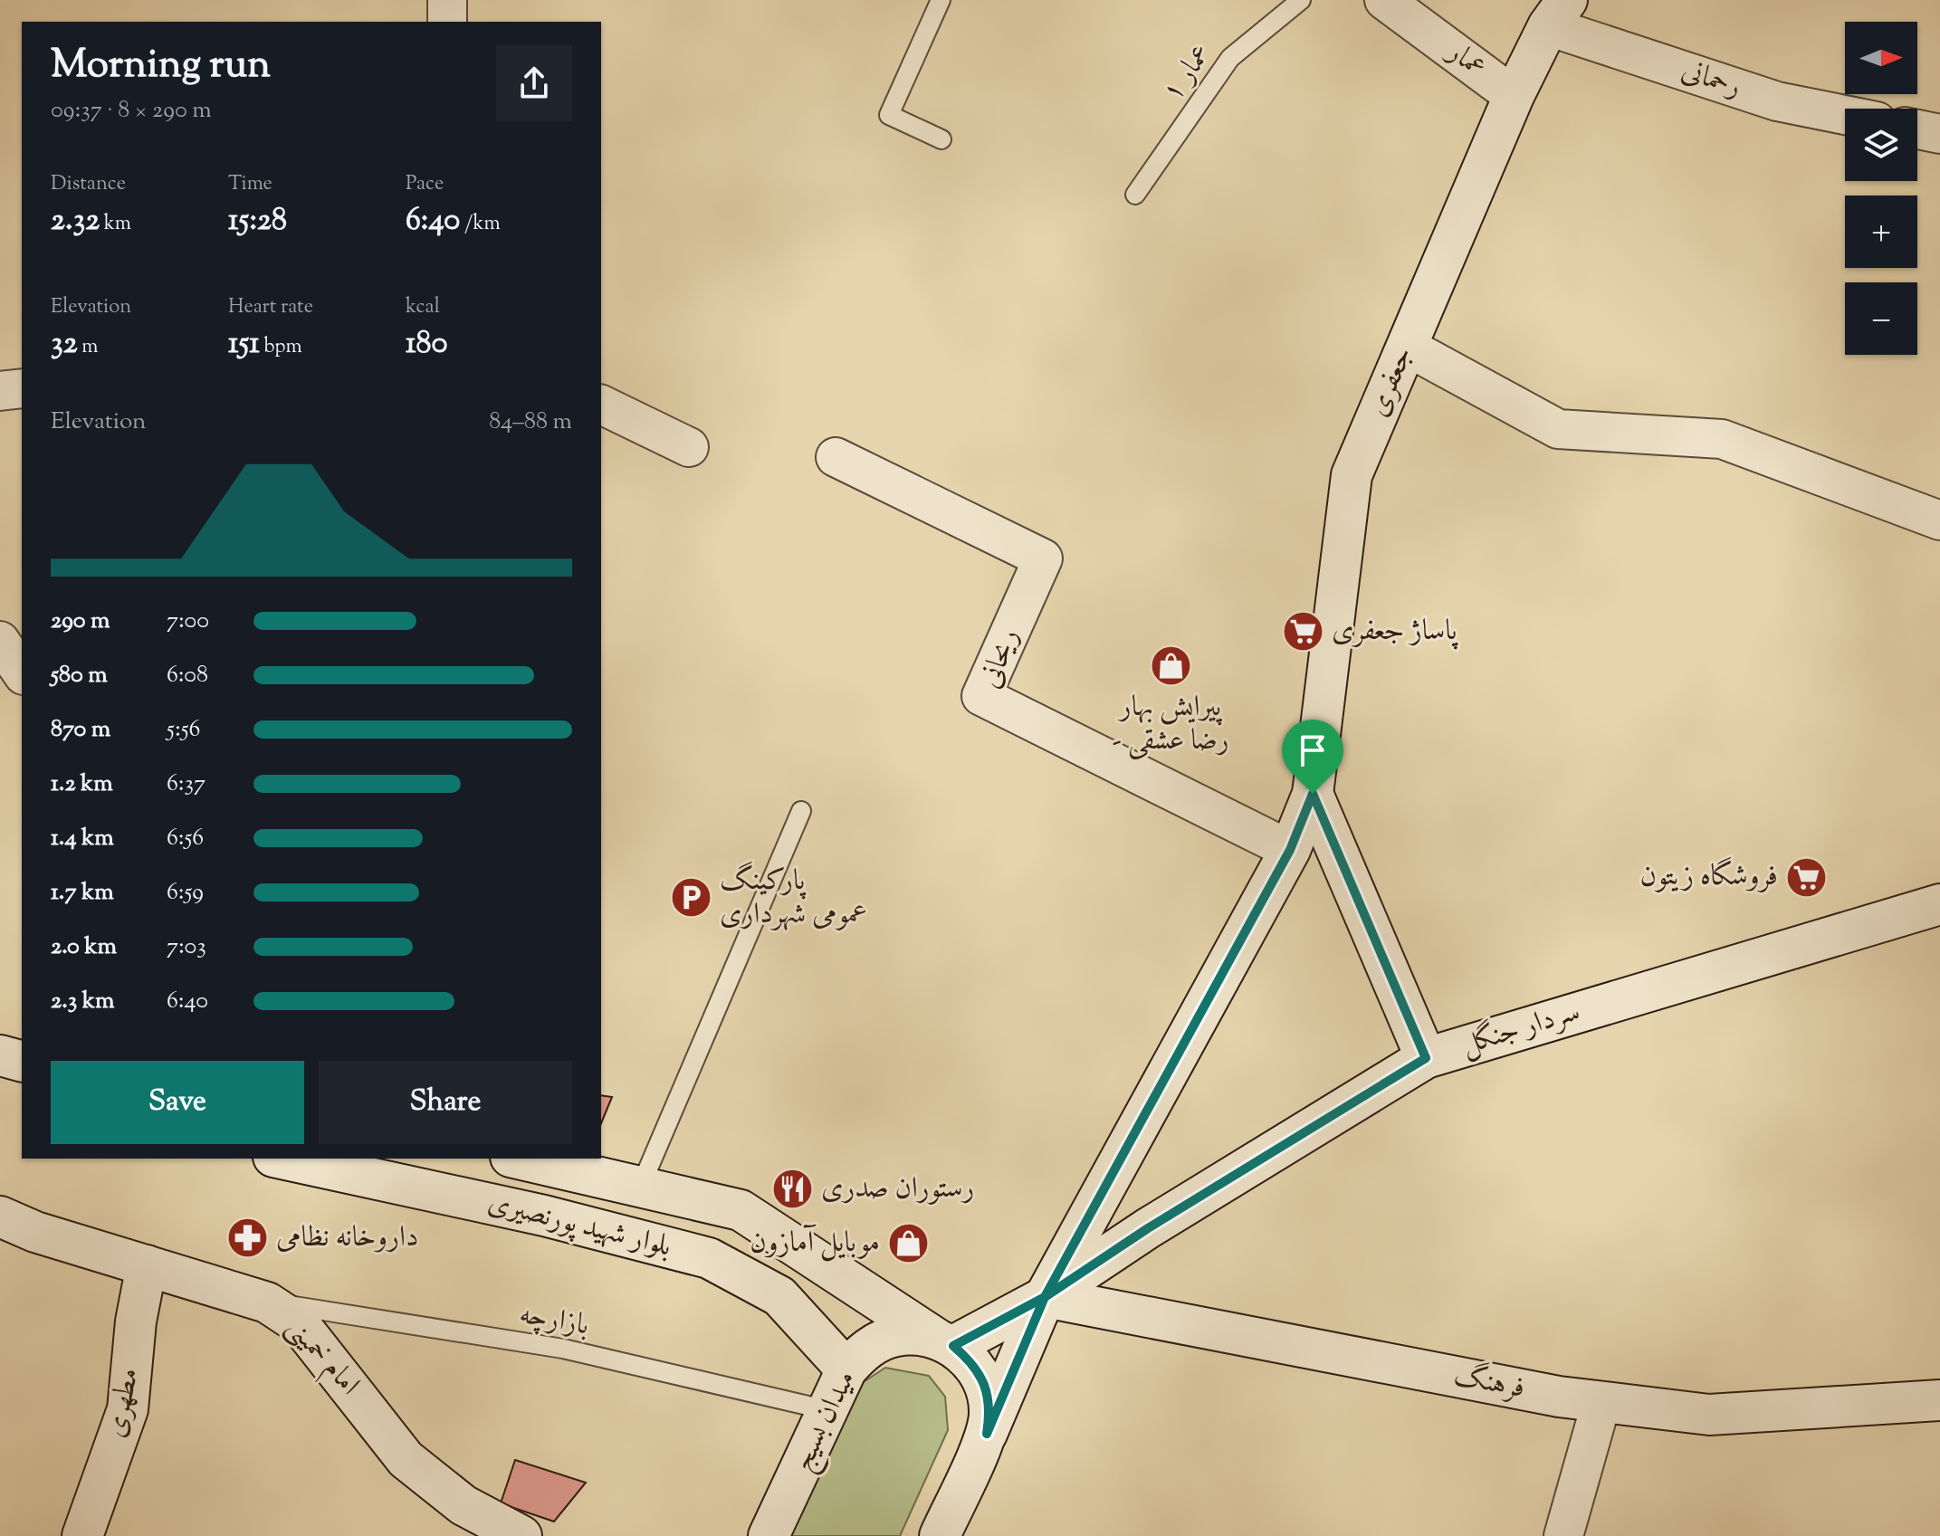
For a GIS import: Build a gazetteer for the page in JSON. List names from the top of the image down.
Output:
{
  "streets": {
    "main road": [
      "جعفری",
      "سردار جنگل",
      "بلوار شهید پورنصیری",
      "امام خمینی",
      "فرهنگ",
      "مطهری",
      "میدان بسیج"
    ],
    "street": ["عمار", "رحمانی", "ریحانی"],
    "lane": ["عمار ۱", "بازارچه"]
  },
  "crossings": [
    ["عمار", "جعفری"],
    ["رحمانی", "جعفری"],
    ["جعفری", "ریحانی"],
    ["جعفری", "سردار جنگل"],
    ["جعفری", "فرهنگ"],
    ["سردار جنگل", "بلوار شهید پورنصیری"],
    ["سردار جنگل", "فرهنگ"],
    ["سردار جنگل", "میدان بسیج"],
    ["بلوار شهید پورنصیری", "میدان بسیج"],
    ["بازارچه", "امام خمینی"],
    ["بازارچه", "میدان بسیج"],
    ["امام خمینی", "مطهری"]
  ],
  "places": {
    "supermarket": ["پاساژ جعفری", "فروشگاه زیتون"],
    "shop": ["پیرایش بهار - رضا عشقی", "موبایل آمازون"],
    "parking": ["پارکینگ عمومی شهرداری"],
    "restaurant": ["رستوران صدری"],
    "pharmacy": ["داروخانه نظامی"]
  },
  "north": "right",
  "page": {
    "map_buttons": ["+", "−"],
    "heading": ["Morning run", "09:37 · 8 × 290 m"],
    "stats": [
      ["Distance", "2.32 km"],
      ["Time", "15:28"],
      ["Pace", "6:40 /km"],
      ["Elevation", "32 m"],
      ["Heart rate", "151 bpm"],
      ["kcal", "180"]
    ],
    "chart": ["Elevation", "84–88 m"],
    "list": [
      {
        "name": "290 m",
        "note": "7:00"
      },
      {
        "name": "580 m",
        "note": "6:08"
      },
      {
        "name": "870 m",
        "note": "5:56"
      },
      {
        "name": "1.2 km",
        "note": "6:37"
      },
      {
        "name": "1.4 km",
        "note": "6:56"
      },
      {
        "name": "1.7 km",
        "note": "6:59"
      },
      {
        "name": "2.0 km",
        "note": "7:03"
      },
      {
        "name": "2.3 km",
        "note": "6:40"
      }
    ],
    "buttons": ["Save", "Share"]
  }
}
